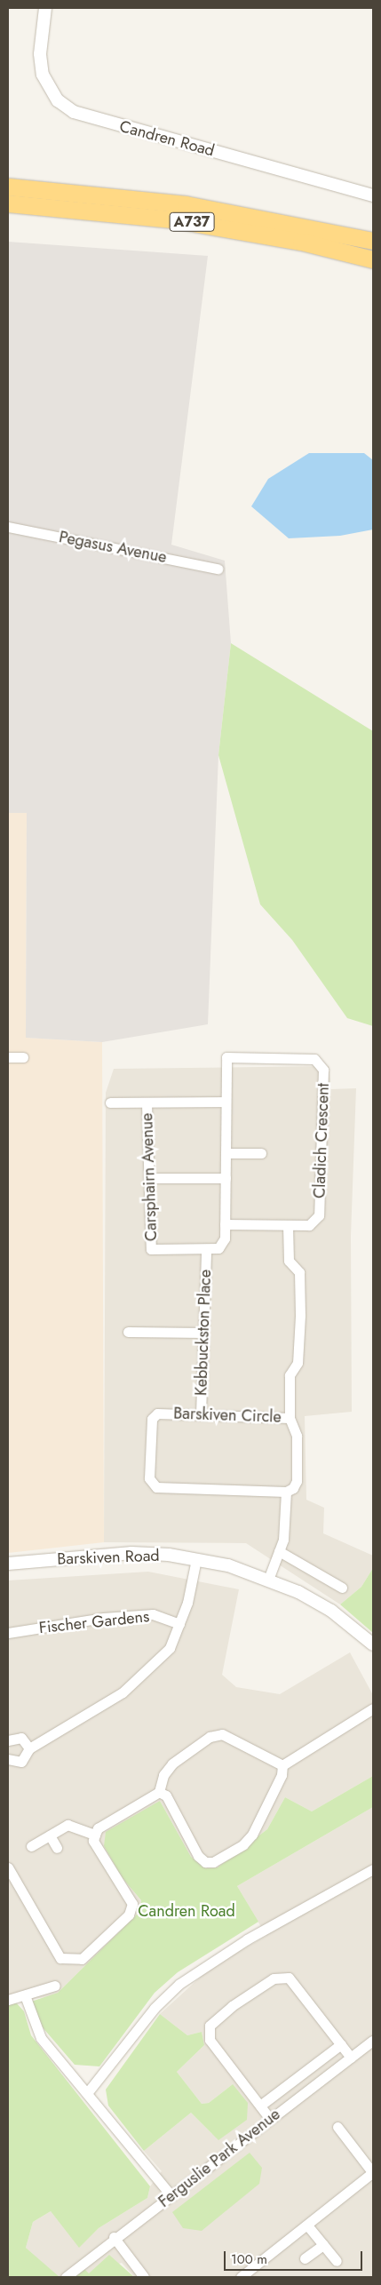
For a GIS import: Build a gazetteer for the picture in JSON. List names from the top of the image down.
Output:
{
  "streets": {
    "highway": ["A737"],
    "street": [
      "Candren Road",
      "Pegasus Avenue",
      "Cladich Crescent",
      "Carsphairn Avenue",
      "Kebbuckston Place",
      "Barskiven Circle",
      "Barskiven Road",
      "Fischer Gardens",
      "Ferguslie Park Avenue"
    ]
  },
  "crossings": [
    ["Cladich Crescent", "Carsphairn Avenue"],
    ["Carsphairn Avenue", "Kebbuckston Place"],
    ["Kebbuckston Place", "Barskiven Circle"],
    ["Barskiven Circle", "Barskiven Road"]
  ],
  "parks": ["Candren Road"],
  "scale_bar": "100 m"
}
